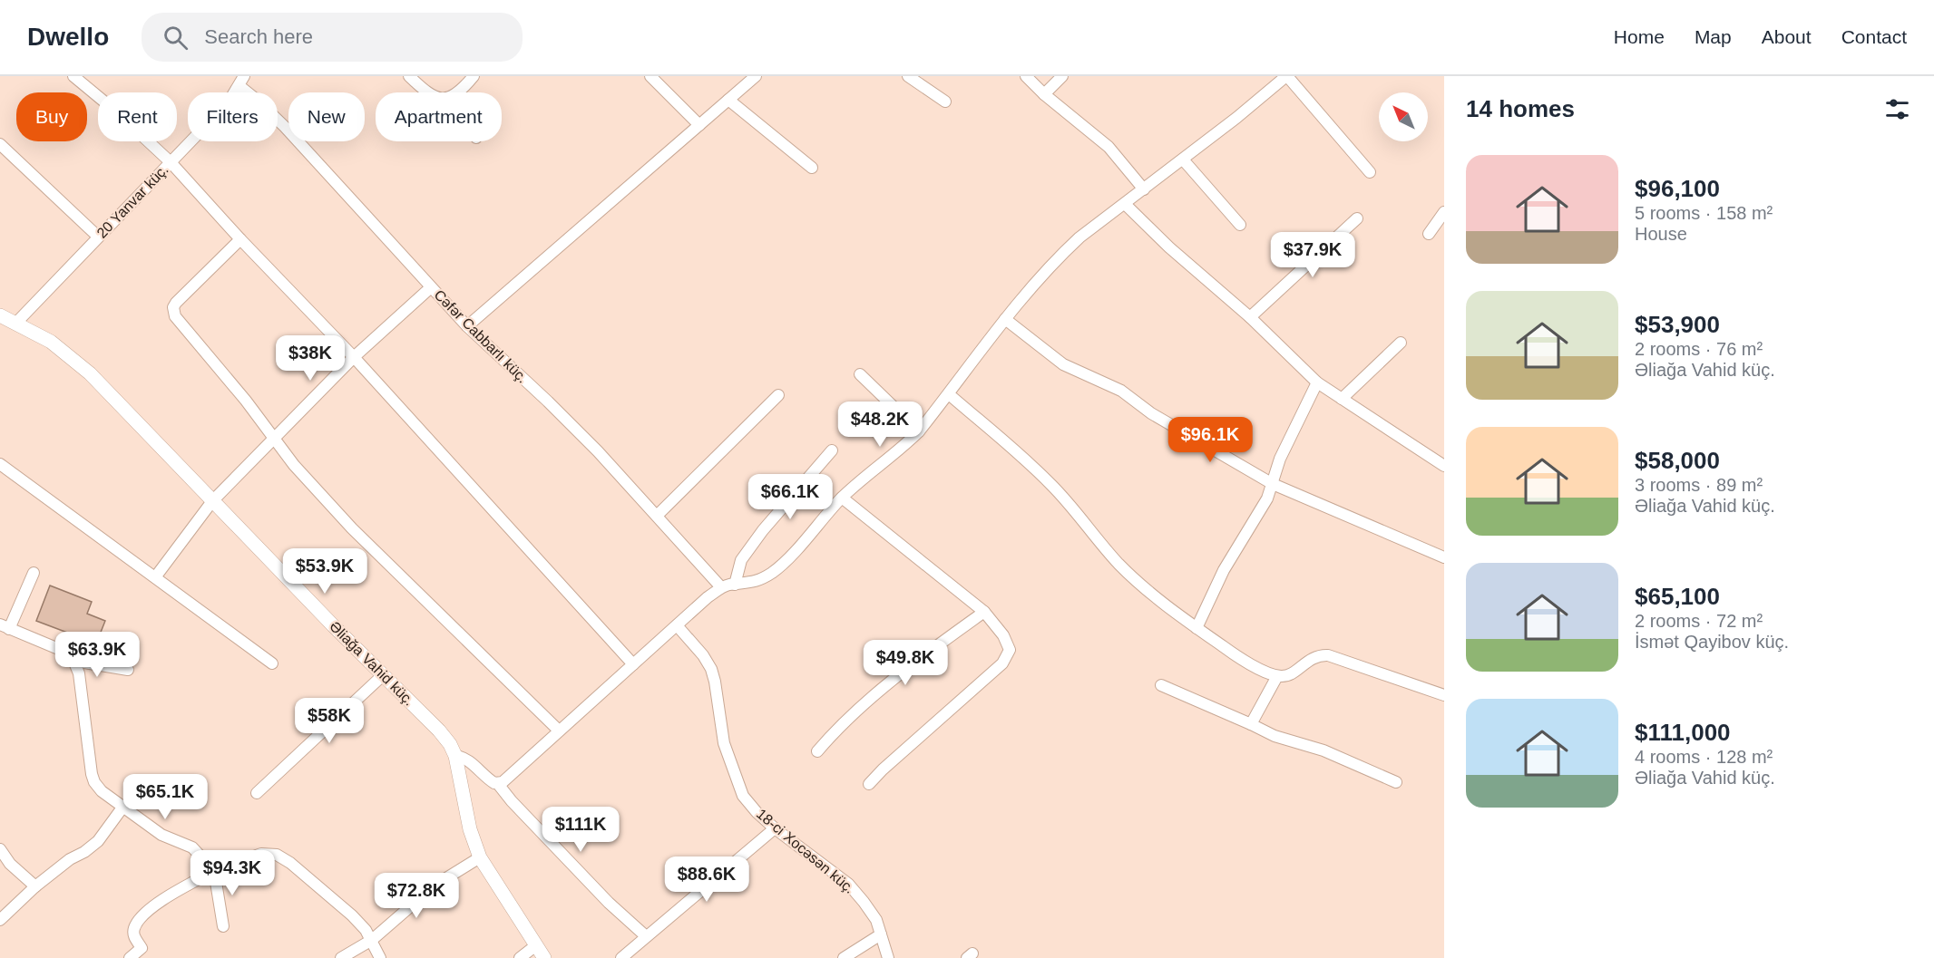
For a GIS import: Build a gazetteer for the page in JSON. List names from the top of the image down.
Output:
{
  "streets": {
    "street": [
      "20 Yanvar küç.",
      "Cəfər Cabbarlı küç.",
      "Əliağa Vahid küç.",
      "18-ci Xocəsən küç."
    ]
  },
  "crossings": [
    ["20 Yanvar küç.", "Cəfər Cabbarlı küç."],
    ["20 Yanvar küç.", "Əliağa Vahid küç."]
  ],
  "north": "top left",
  "page": {
    "header": "Dwello",
    "search": "Search here",
    "nav": [
      "Home",
      "Map",
      "About",
      "Contact"
    ],
    "heading": "14 homes",
    "chip": [
      "Buy",
      "Rent",
      "Filters",
      "New",
      "Apartment"
    ],
    "list": [
      {
        "name": "$96,100",
        "note": "5 rooms · 158 m² · House"
      },
      {
        "name": "$53,900",
        "note": "2 rooms · 76 m² · Əliağa Vahid küç."
      },
      {
        "name": "$58,000",
        "note": "3 rooms · 89 m² · Əliağa Vahid küç."
      },
      {
        "name": "$65,100",
        "note": "2 rooms · 72 m² · İsmət Qayibov küç."
      },
      {
        "name": "$111,000",
        "note": "4 rooms · 128 m² · Əliağa Vahid küç."
      }
    ],
    "price": [
      "$37.9K",
      "$38K",
      "$48.2K",
      "$96.1K",
      "$66.1K",
      "$53.9K",
      "$63.9K",
      "$49.8K",
      "$58K",
      "$65.1K",
      "$111K",
      "$94.3K",
      "$88.6K",
      "$72.8K"
    ]
  }
}
